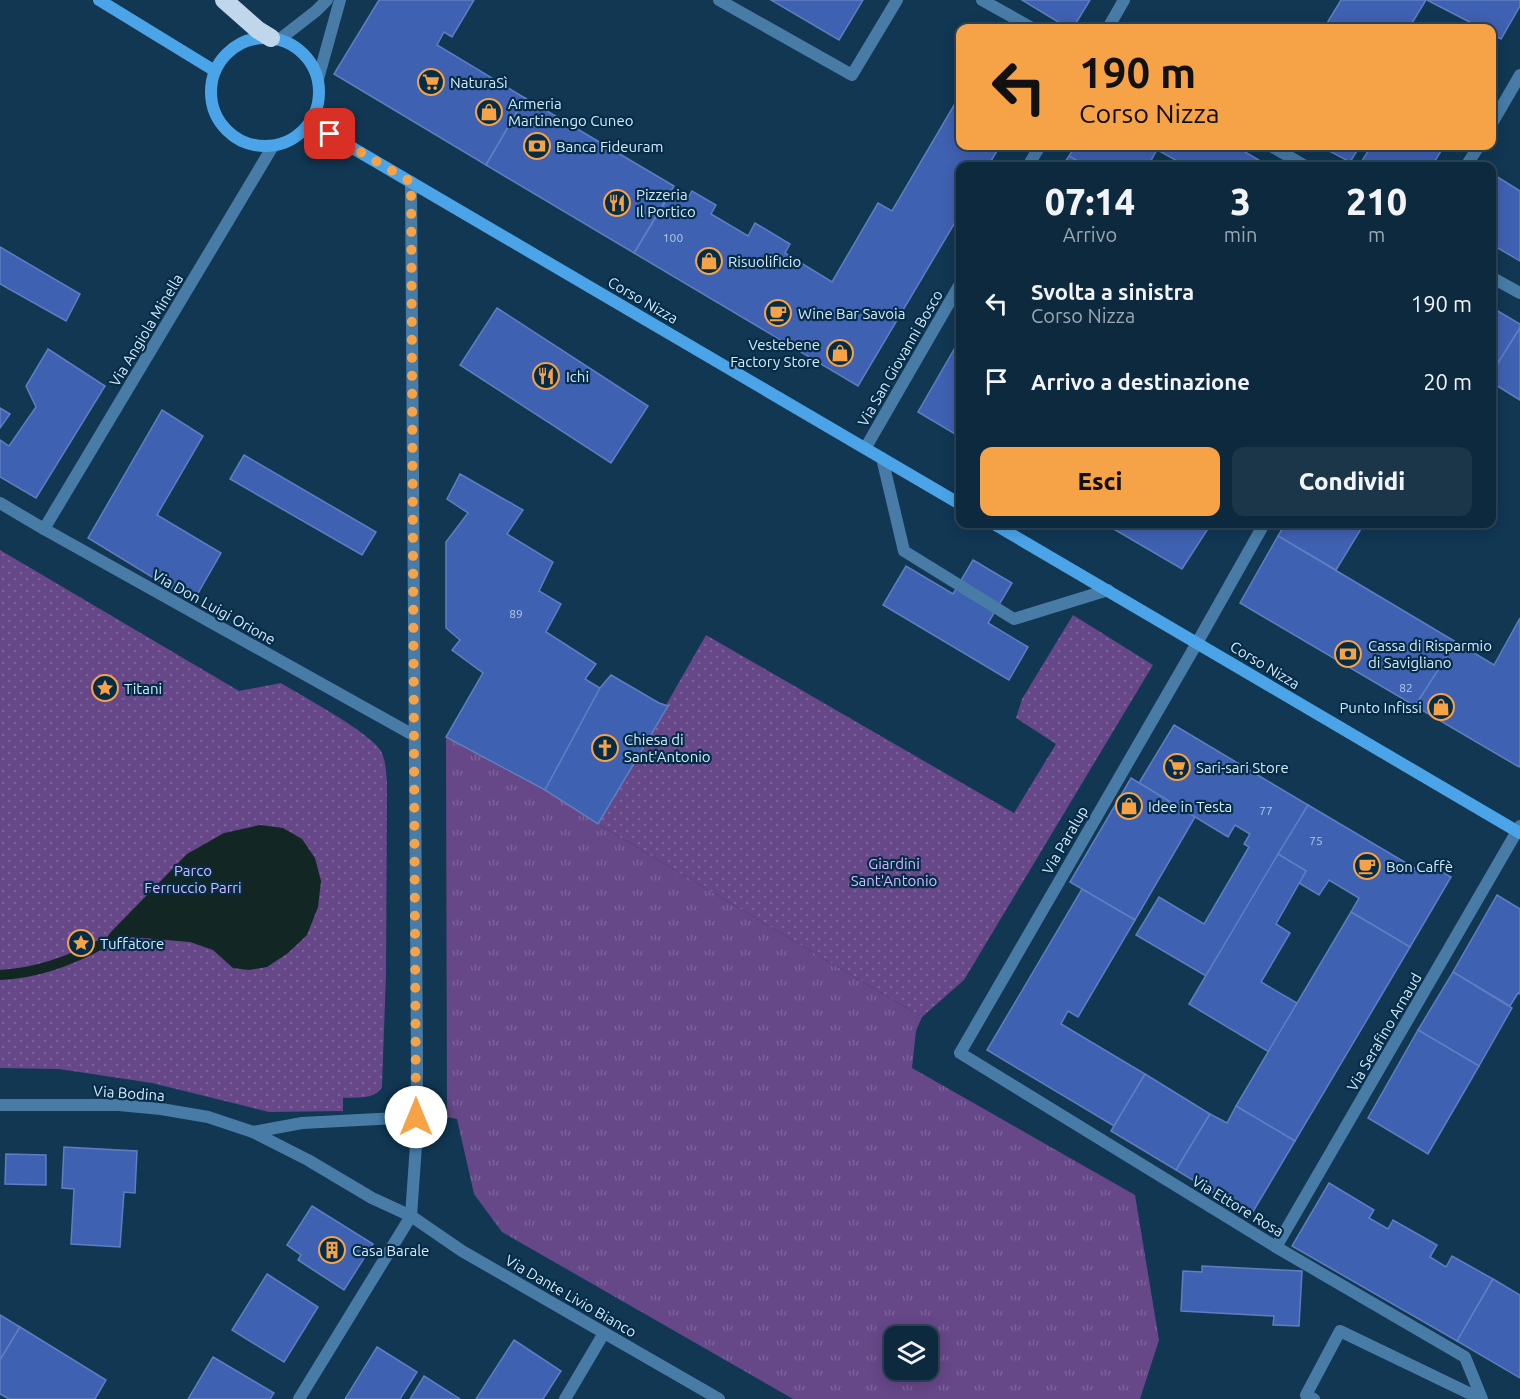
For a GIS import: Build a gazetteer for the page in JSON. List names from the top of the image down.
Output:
{
  "streets": {
    "main road": ["Corso Nizza"],
    "street": [
      "Via Angiola Minella",
      "Via San Giovanni Bosco",
      "Via Don Luigi Orione",
      "Via Paralup",
      "Via Serafino Arnaud",
      "Via Bodina",
      "Via Ettore Rosa",
      "Via Dante Livio Bianco"
    ]
  },
  "crossings": [
    ["Corso Nizza", "Via Angiola Minella"],
    ["Corso Nizza", "Via San Giovanni Bosco"],
    ["Corso Nizza", "Via Paralup"],
    ["Corso Nizza", "Via Serafino Arnaud"],
    ["Via Angiola Minella", "Via Don Luigi Orione"],
    ["Via Paralup", "Via Ettore Rosa"],
    ["Via Serafino Arnaud", "Via Ettore Rosa"],
    ["Via Bodina", "Via Dante Livio Bianco"]
  ],
  "parks": ["Giardini Sant'Antonio", "Parco Ferruccio Parri"],
  "places": {
    "supermarket": ["NaturaSì", "Sari-sari Store"],
    "shop": [
      "Armeria Martinengo Cuneo",
      "Risuolificio",
      "Vestebene Factory Store",
      "Punto Infissi",
      "Idee in Testa"
    ],
    "bank": ["Banca Fideuram", "Cassa di Risparmio di Savigliano"],
    "restaurant": ["Pizzeria Il Portico", "Ichi"],
    "cafe": ["Wine Bar Savoia", "Bon Caffè"],
    "place": ["Titani", "Tuffatore"],
    "church": ["Chiesa di Sant'Antonio"],
    "building": ["Casa Barale"]
  },
  "house_numbers": [
    "100",
    "89",
    "82",
    "77",
    "75"
  ],
  "page": {
    "turn": ["190 m", "Corso Nizza"],
    "eta": [
      "07:14",
      "Arrivo",
      "3",
      "min",
      "210",
      "m"
    ],
    "list": [
      {
        "name": "Svolta a sinistra",
        "note": "Corso Nizza",
        "value": "190 m"
      },
      {
        "name": "Arrivo a destinazione",
        "value": "20 m"
      }
    ],
    "buttons": ["Esci", "Condividi"]
  }
}
